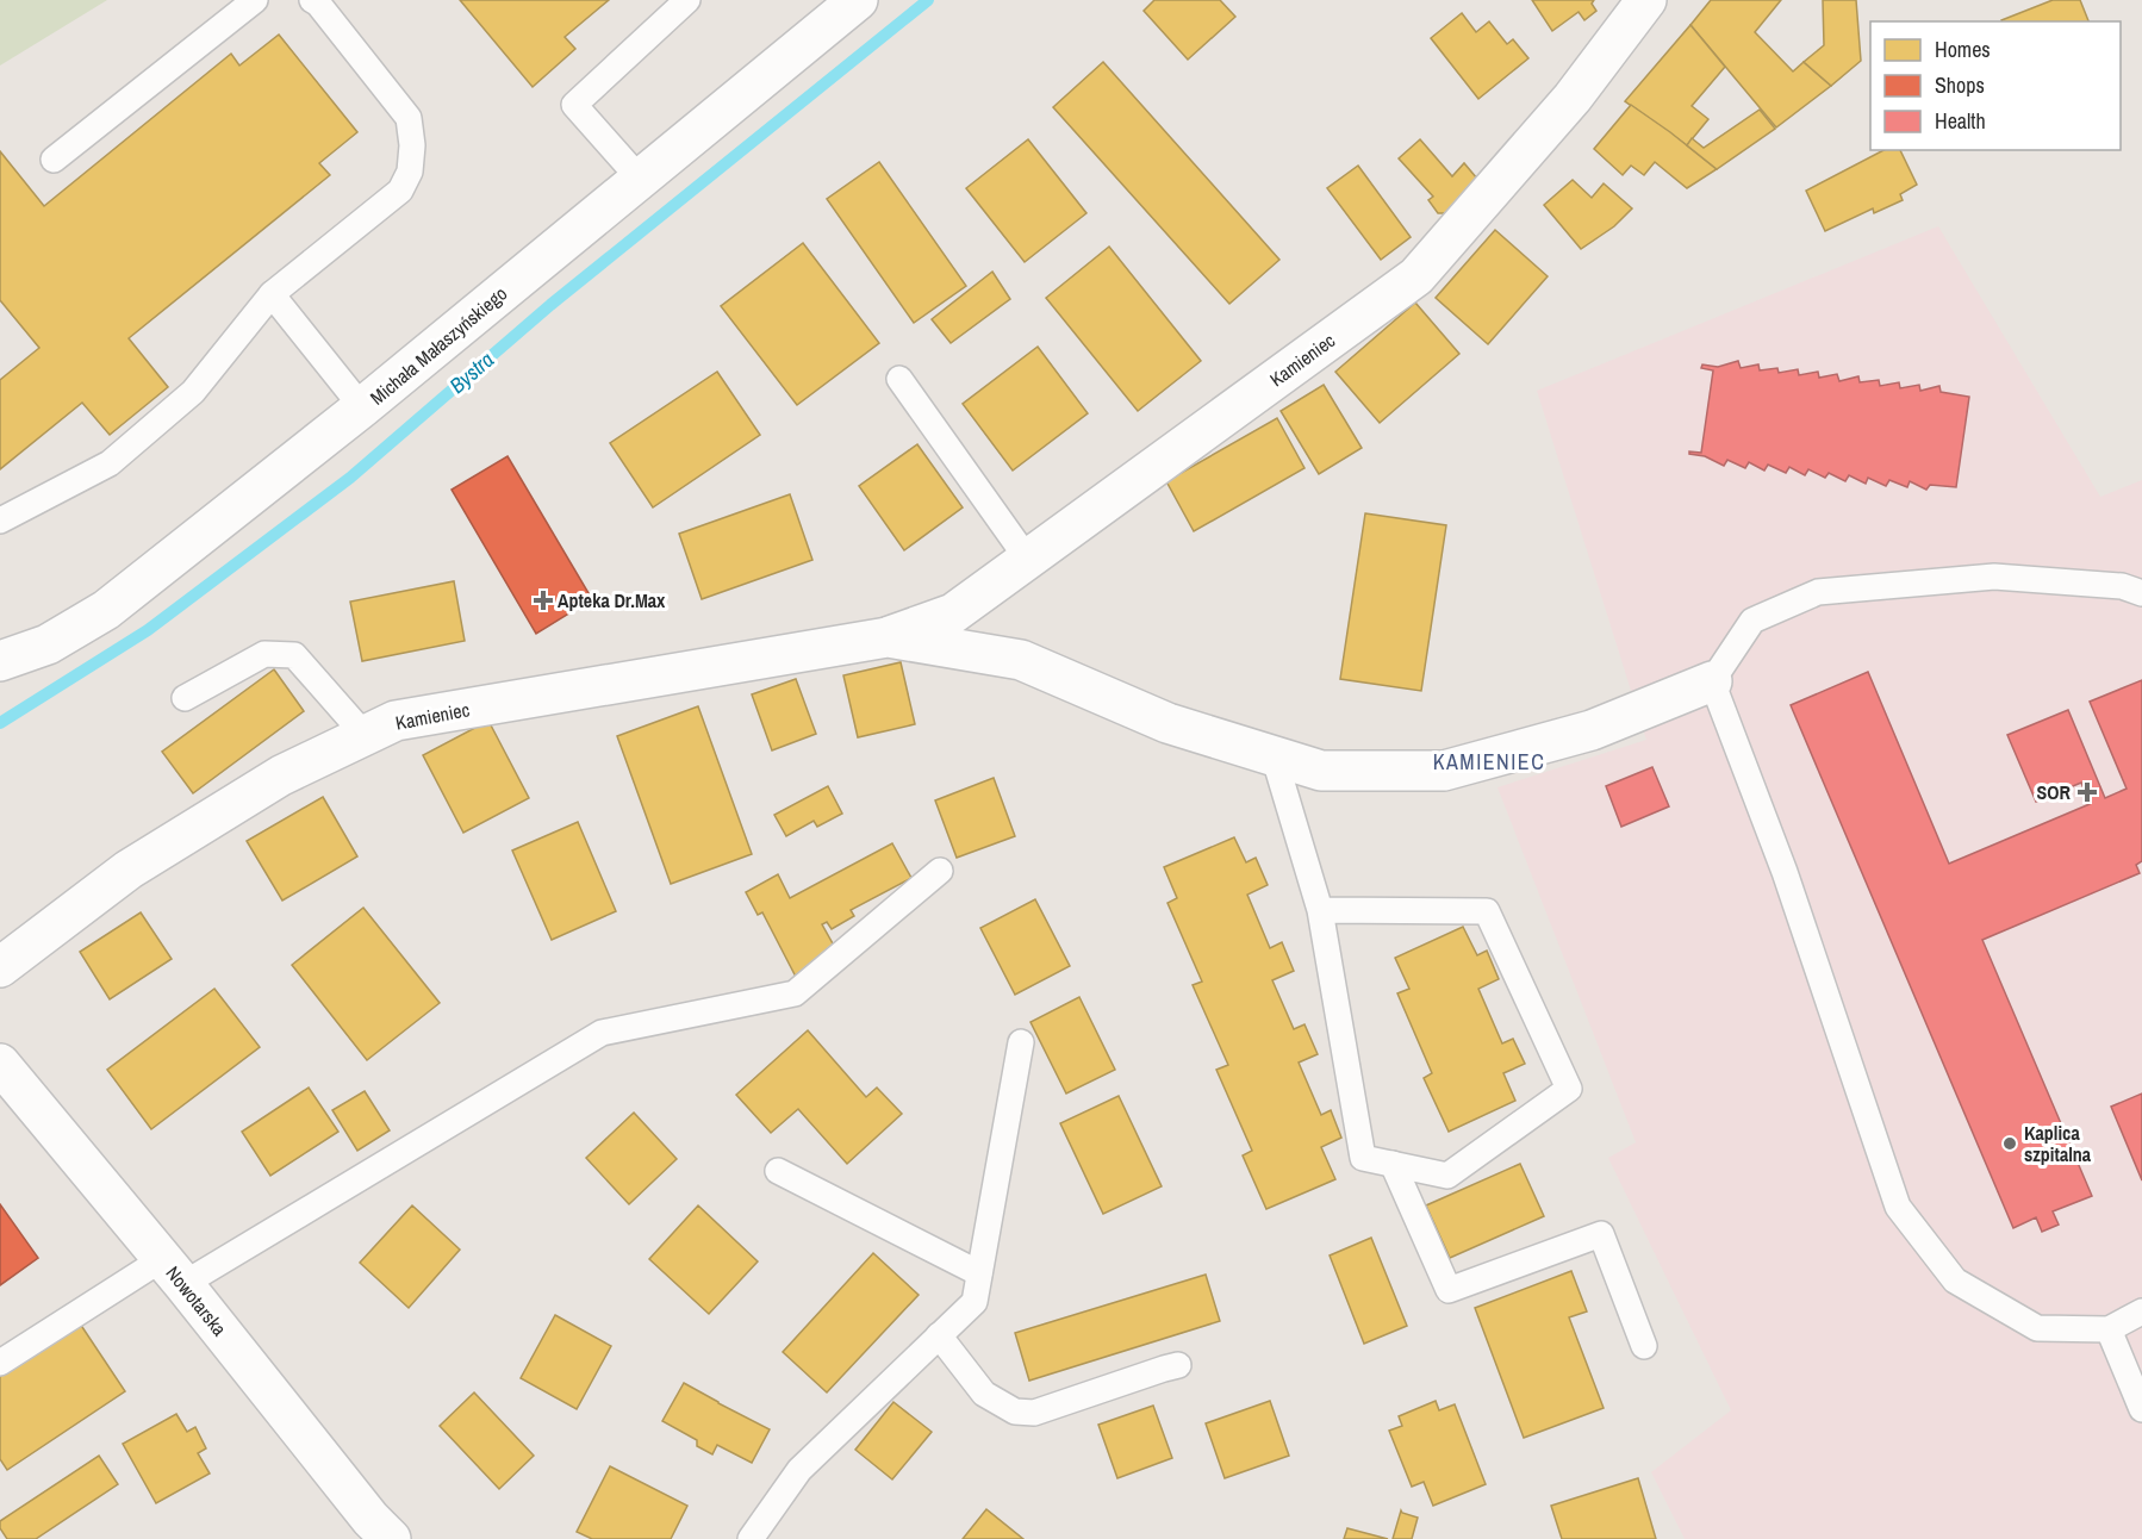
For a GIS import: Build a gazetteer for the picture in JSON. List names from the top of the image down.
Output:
{
  "streets": {
    "street": ["Michała Małaszyńskiego", "Kamieniec", "Nowotarska"]
  },
  "districts": ["KAMIENIEC"],
  "water": ["Bystra"],
  "places": {
    "health": ["Apteka Dr.Max", "SOR"],
    "other": ["Kaplica szpitalna"]
  },
  "legend": ["Homes", "Shops", "Health"]
}
